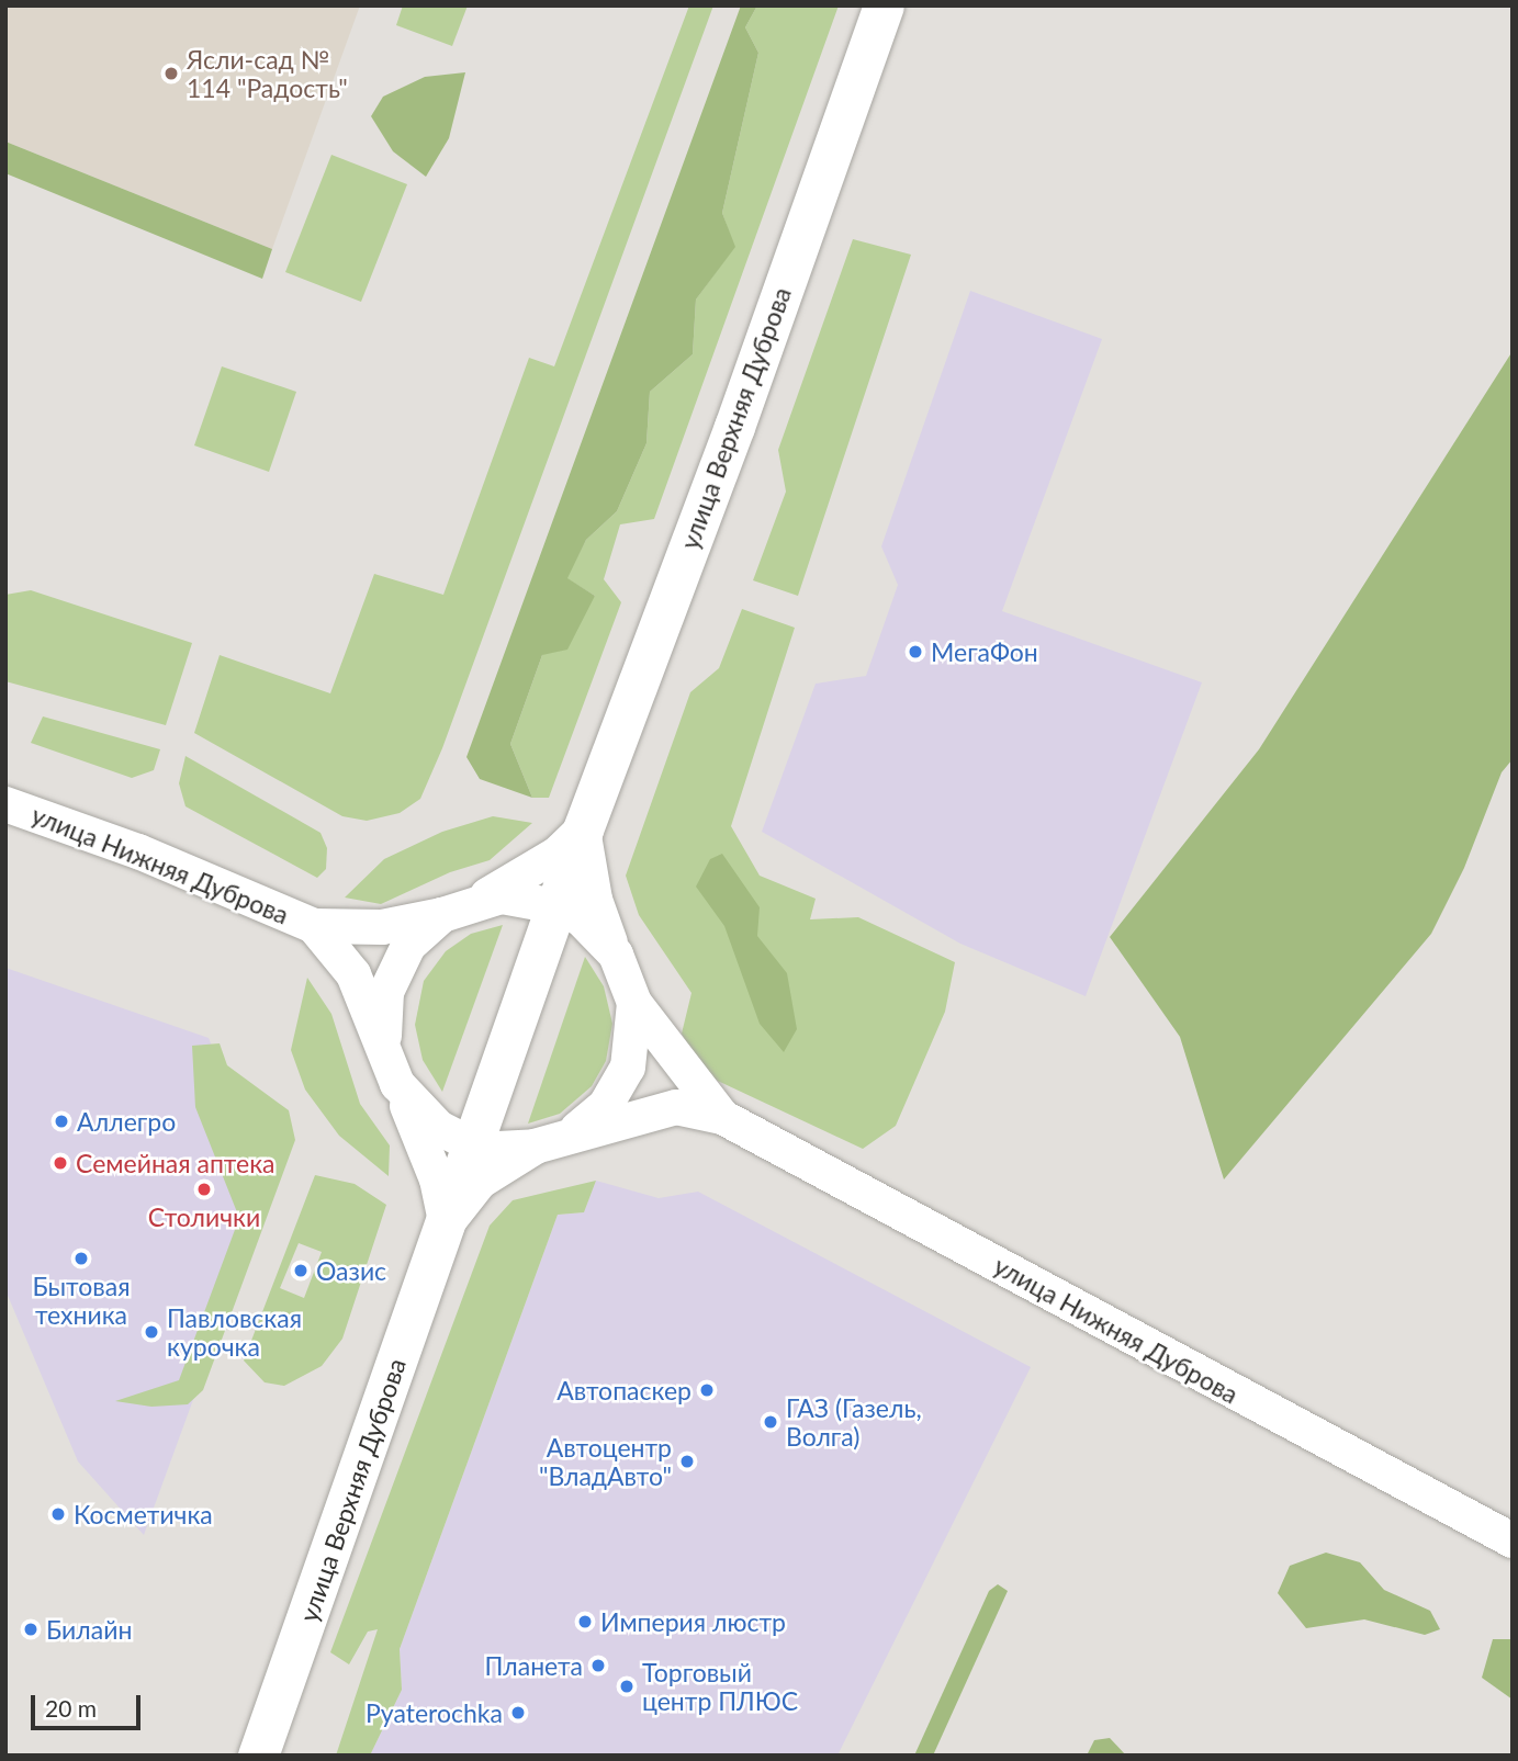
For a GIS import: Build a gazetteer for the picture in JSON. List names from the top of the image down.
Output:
{
  "streets": {
    "main road": ["улица Верхняя Дуброва"],
    "street": ["улица Нижняя Дуброва"]
  },
  "crossings": [
    ["улица Верхняя Дуброва", "улица Нижняя Дуброва"]
  ],
  "places": [
    "Ясли-сад № 114 \"Радость\"",
    "МегаФон",
    "Аллегро",
    "Семейная аптека",
    "Столички",
    "Бытовая техника",
    "Оазис",
    "Павловская курочка",
    "Автопаскер",
    "ГАЗ (Газель, Волга)",
    "Автоцентр \"ВладАвто\"",
    "Косметичка",
    "Империя люстр",
    "Билайн",
    "Планета",
    "Торговый центр ПЛЮС",
    "Pyaterochka"
  ],
  "scale_bar": "20 m"
}
